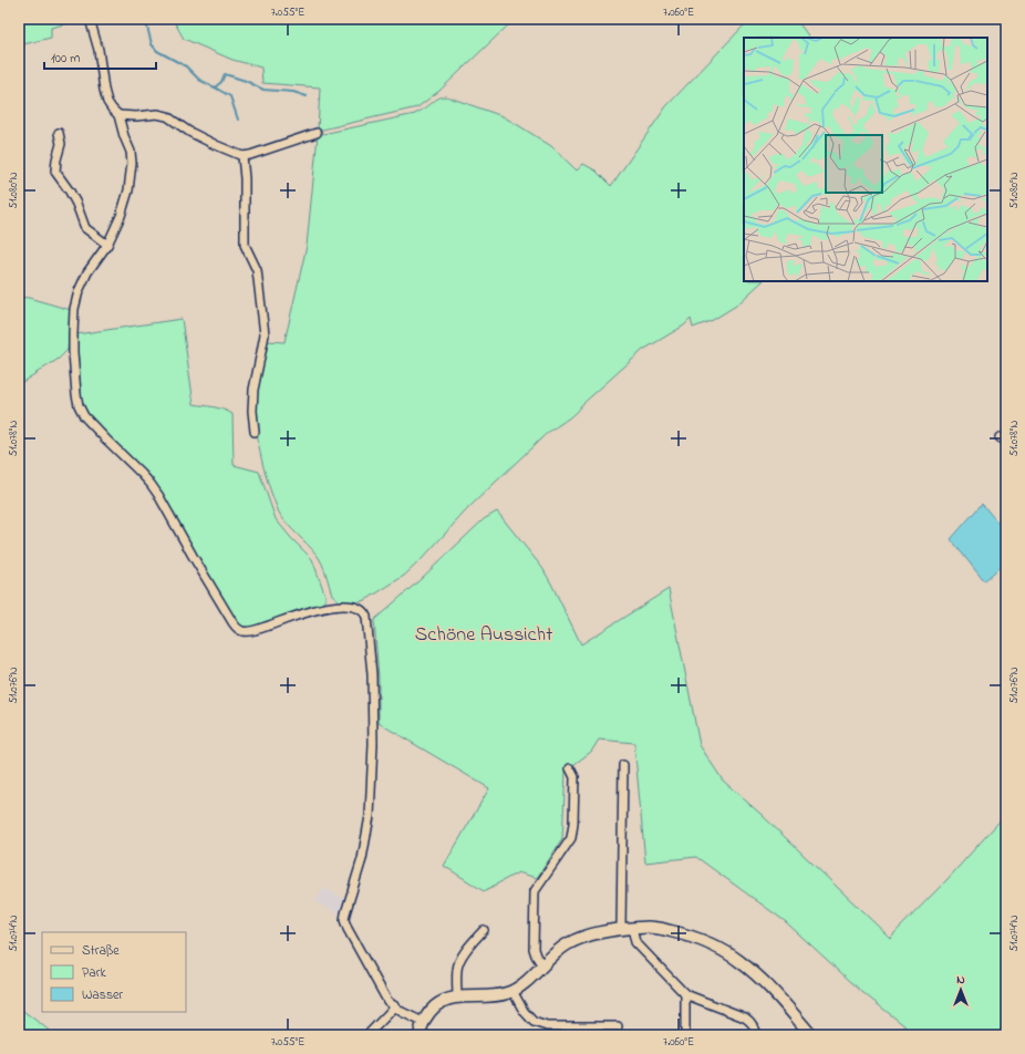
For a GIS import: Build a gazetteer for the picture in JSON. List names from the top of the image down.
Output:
{
  "parks": ["Schöne Aussicht"],
  "legend": ["Straße", "Park", "Wasser"],
  "scale_bar": "100 m",
  "north": "top",
  "coordinates": [
    "7.055°E",
    "7.060°E",
    "51.080°N",
    "51.078°N",
    "51.076°N",
    "51.074°N"
  ]
}
